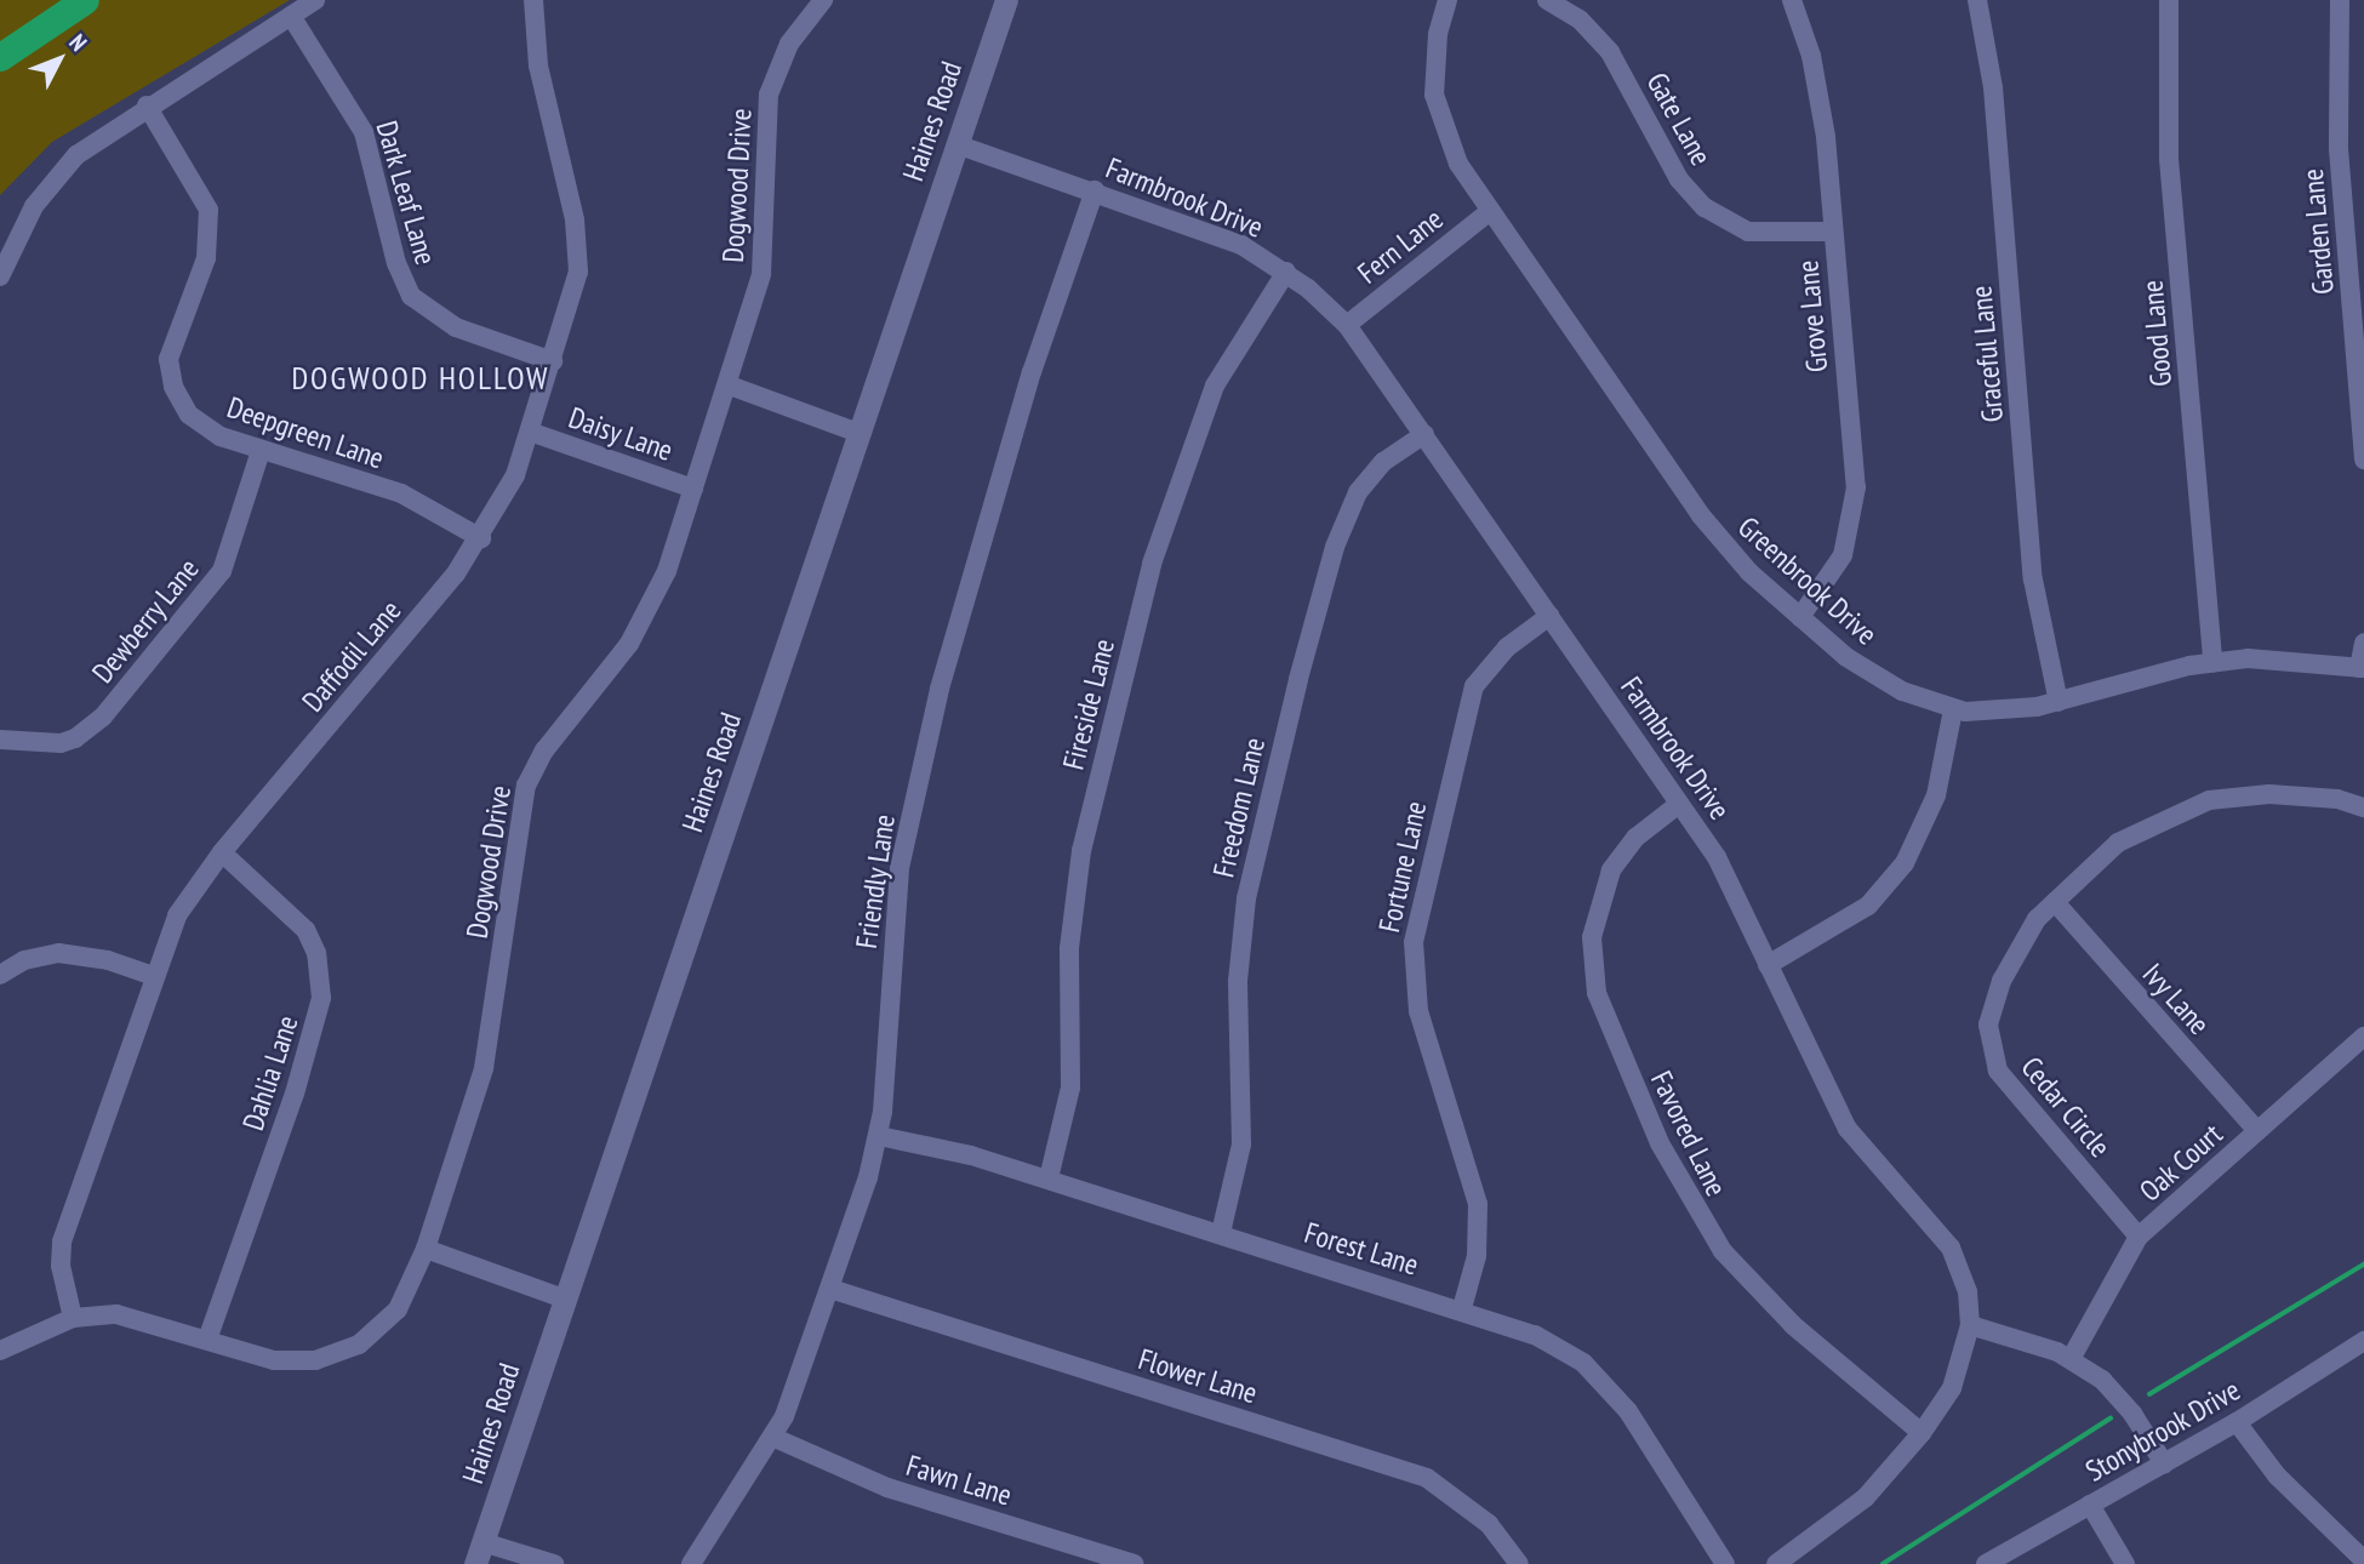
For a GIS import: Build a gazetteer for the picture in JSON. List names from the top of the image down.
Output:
{
  "streets": {
    "street": [
      "Gate Lane",
      "Haines Road",
      "Dogwood Drive",
      "Dark Leaf Lane",
      "Farmbrook Drive",
      "Garden Lane",
      "Fern Lane",
      "Grove Lane",
      "Good Lane",
      "Graceful Lane",
      "Deepgreen Lane",
      "Daisy Lane",
      "Greenbrook Drive",
      "Dewberry Lane",
      "Daffodil Lane",
      "Fireside Lane",
      "Freedom Lane",
      "Fortune Lane",
      "Friendly Lane",
      "Ivy Lane",
      "Dahlia Lane",
      "Cedar Circle",
      "Favored Lane",
      "Oak Court",
      "Forest Lane",
      "Flower Lane",
      "Stonybrook Drive",
      "Fawn Lane"
    ]
  },
  "crossings": [
    ["Gate Lane", "Grove Lane"],
    ["Haines Road", "Farmbrook Drive"],
    ["Dogwood Drive", "Daisy Lane"],
    ["Dogwood Drive", "Daffodil Lane"],
    ["Dogwood Drive", "Dahlia Lane"],
    ["Dark Leaf Lane", "Daffodil Lane"],
    ["Farmbrook Drive", "Fern Lane"],
    ["Farmbrook Drive", "Fireside Lane"],
    ["Farmbrook Drive", "Freedom Lane"],
    ["Farmbrook Drive", "Fortune Lane"],
    ["Farmbrook Drive", "Friendly Lane"],
    ["Farmbrook Drive", "Favored Lane"],
    ["Fern Lane", "Greenbrook Drive"],
    ["Grove Lane", "Greenbrook Drive"],
    ["Good Lane", "Greenbrook Drive"],
    ["Graceful Lane", "Greenbrook Drive"],
    ["Deepgreen Lane", "Dewberry Lane"],
    ["Deepgreen Lane", "Daffodil Lane"],
    ["Daisy Lane", "Daffodil Lane"],
    ["Daffodil Lane", "Dahlia Lane"],
    ["Fireside Lane", "Forest Lane"],
    ["Freedom Lane", "Forest Lane"],
    ["Fortune Lane", "Forest Lane"],
    ["Friendly Lane", "Forest Lane"],
    ["Friendly Lane", "Flower Lane"],
    ["Friendly Lane", "Fawn Lane"],
    ["Ivy Lane", "Cedar Circle"],
    ["Ivy Lane", "Oak Court"],
    ["Cedar Circle", "Oak Court"]
  ],
  "districts": ["DOGWOOD HOLLOW"],
  "north": "top right"
}
